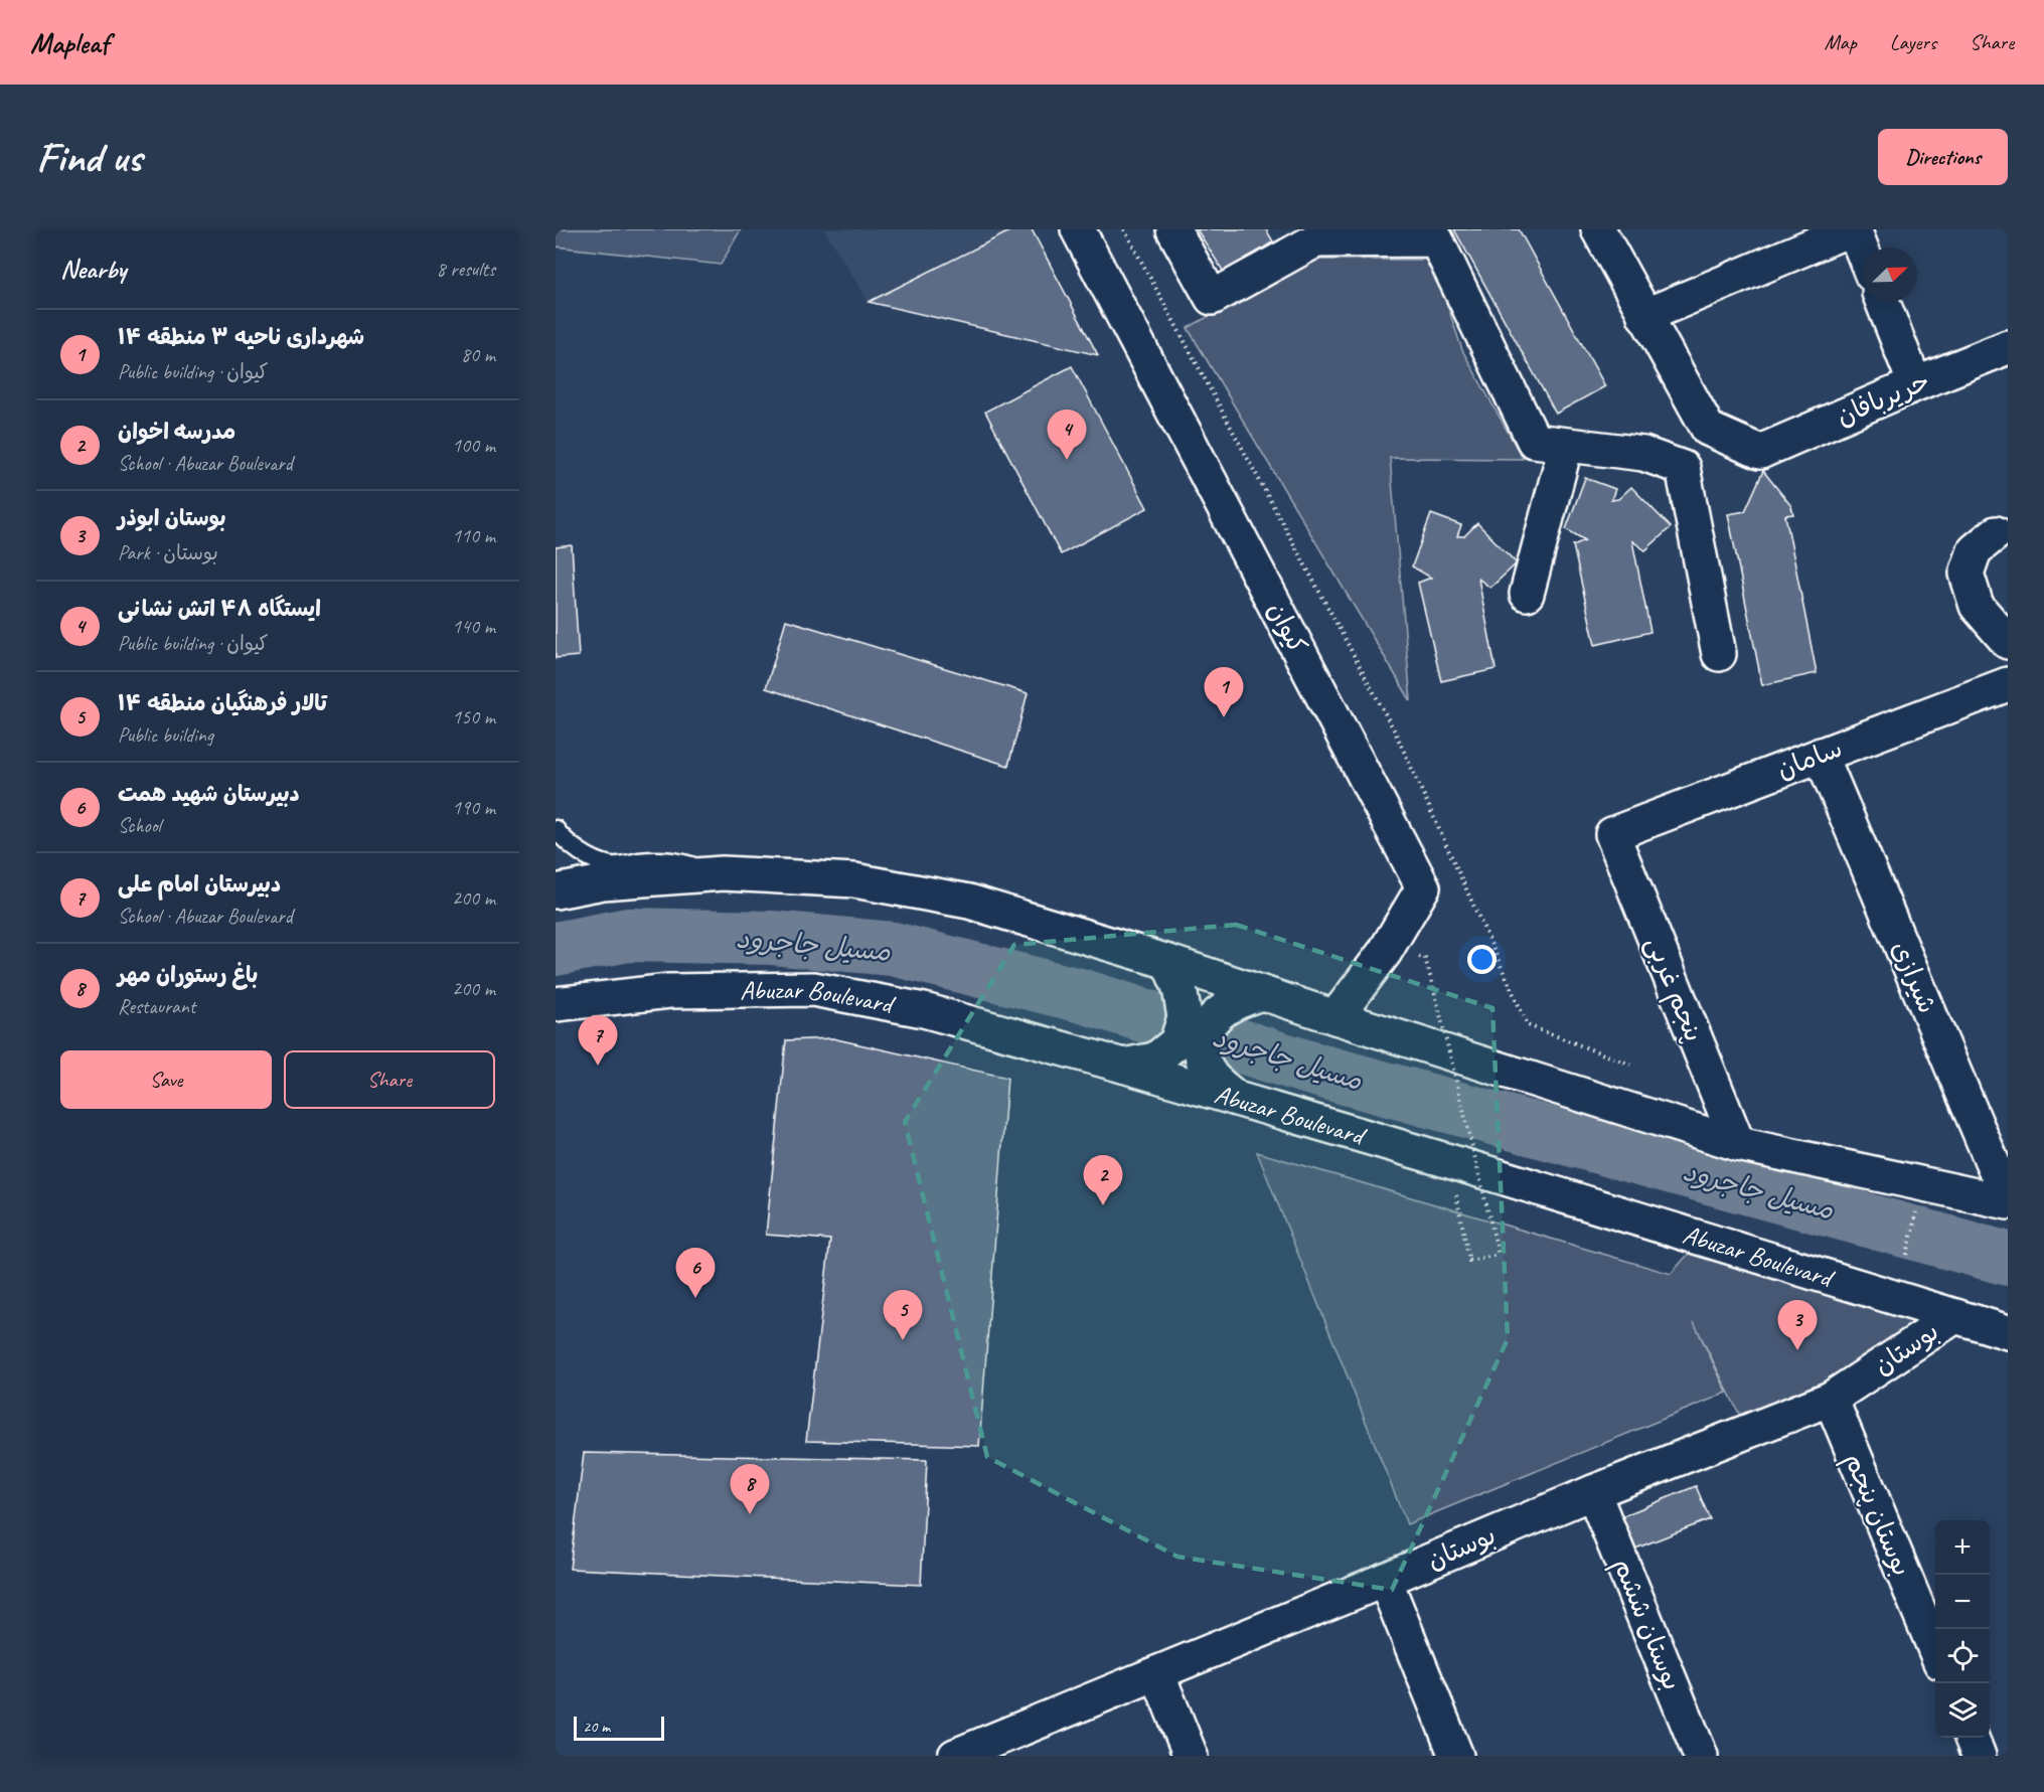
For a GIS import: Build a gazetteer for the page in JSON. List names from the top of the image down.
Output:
{
  "streets": {
    "street": [
      "حریربافان",
      "کیوان",
      "سامان",
      "شیرازی",
      "پنجم غربی",
      "Abuzar Boulevard",
      "بوستان",
      "بوستان پنجم",
      "بوستان ششم"
    ]
  },
  "crossings": [
    ["سامان", "شیرازی"],
    ["سامان", "پنجم غربی"],
    ["Abuzar Boulevard", "بوستان"],
    ["بوستان", "بوستان پنجم"],
    ["بوستان", "بوستان ششم"]
  ],
  "water": ["مسیل جاجرود"],
  "scale_bar": "20 m",
  "north": "top right",
  "page": {
    "header": "Mapleaf",
    "nav": ["Map", "Layers", "Share"],
    "buttons": [
      "Directions",
      ["Save", "Share"]
    ],
    "title": "Find us",
    "heading": ["Nearby", "8 results"],
    "list": [
      {
        "mark": "1",
        "name": "شهرداری ناحیه ۳ منطقه ۱۴",
        "note": "Public building · کیوان",
        "value": "80 m"
      },
      {
        "mark": "2",
        "name": "مدرسه اخوان",
        "note": "School · Abuzar Boulevard",
        "value": "100 m"
      },
      {
        "mark": "3",
        "name": "بوستان ابوذر",
        "note": "Park · بوستان",
        "value": "110 m"
      },
      {
        "mark": "4",
        "name": "ایستگاه ۴۸ اتش نشانی",
        "note": "Public building · کیوان",
        "value": "140 m"
      },
      {
        "mark": "5",
        "name": "تالار فرهنگیان منطقه ۱۴",
        "note": "Public building",
        "value": "150 m"
      },
      {
        "mark": "6",
        "name": "دبیرستان شهید همت",
        "note": "School",
        "value": "190 m"
      },
      {
        "mark": "7",
        "name": "دبیرستان امام علی",
        "note": "School · Abuzar Boulevard",
        "value": "200 m"
      },
      {
        "mark": "8",
        "name": "باغ رستوران مهر",
        "note": "Restaurant",
        "value": "200 m"
      }
    ],
    "pins": [
      "4",
      "1",
      "7",
      "2",
      "6",
      "5",
      "3",
      "8"
    ],
    "map_buttons": ["+", "−"],
    "scale": "20 m"
  }
}
